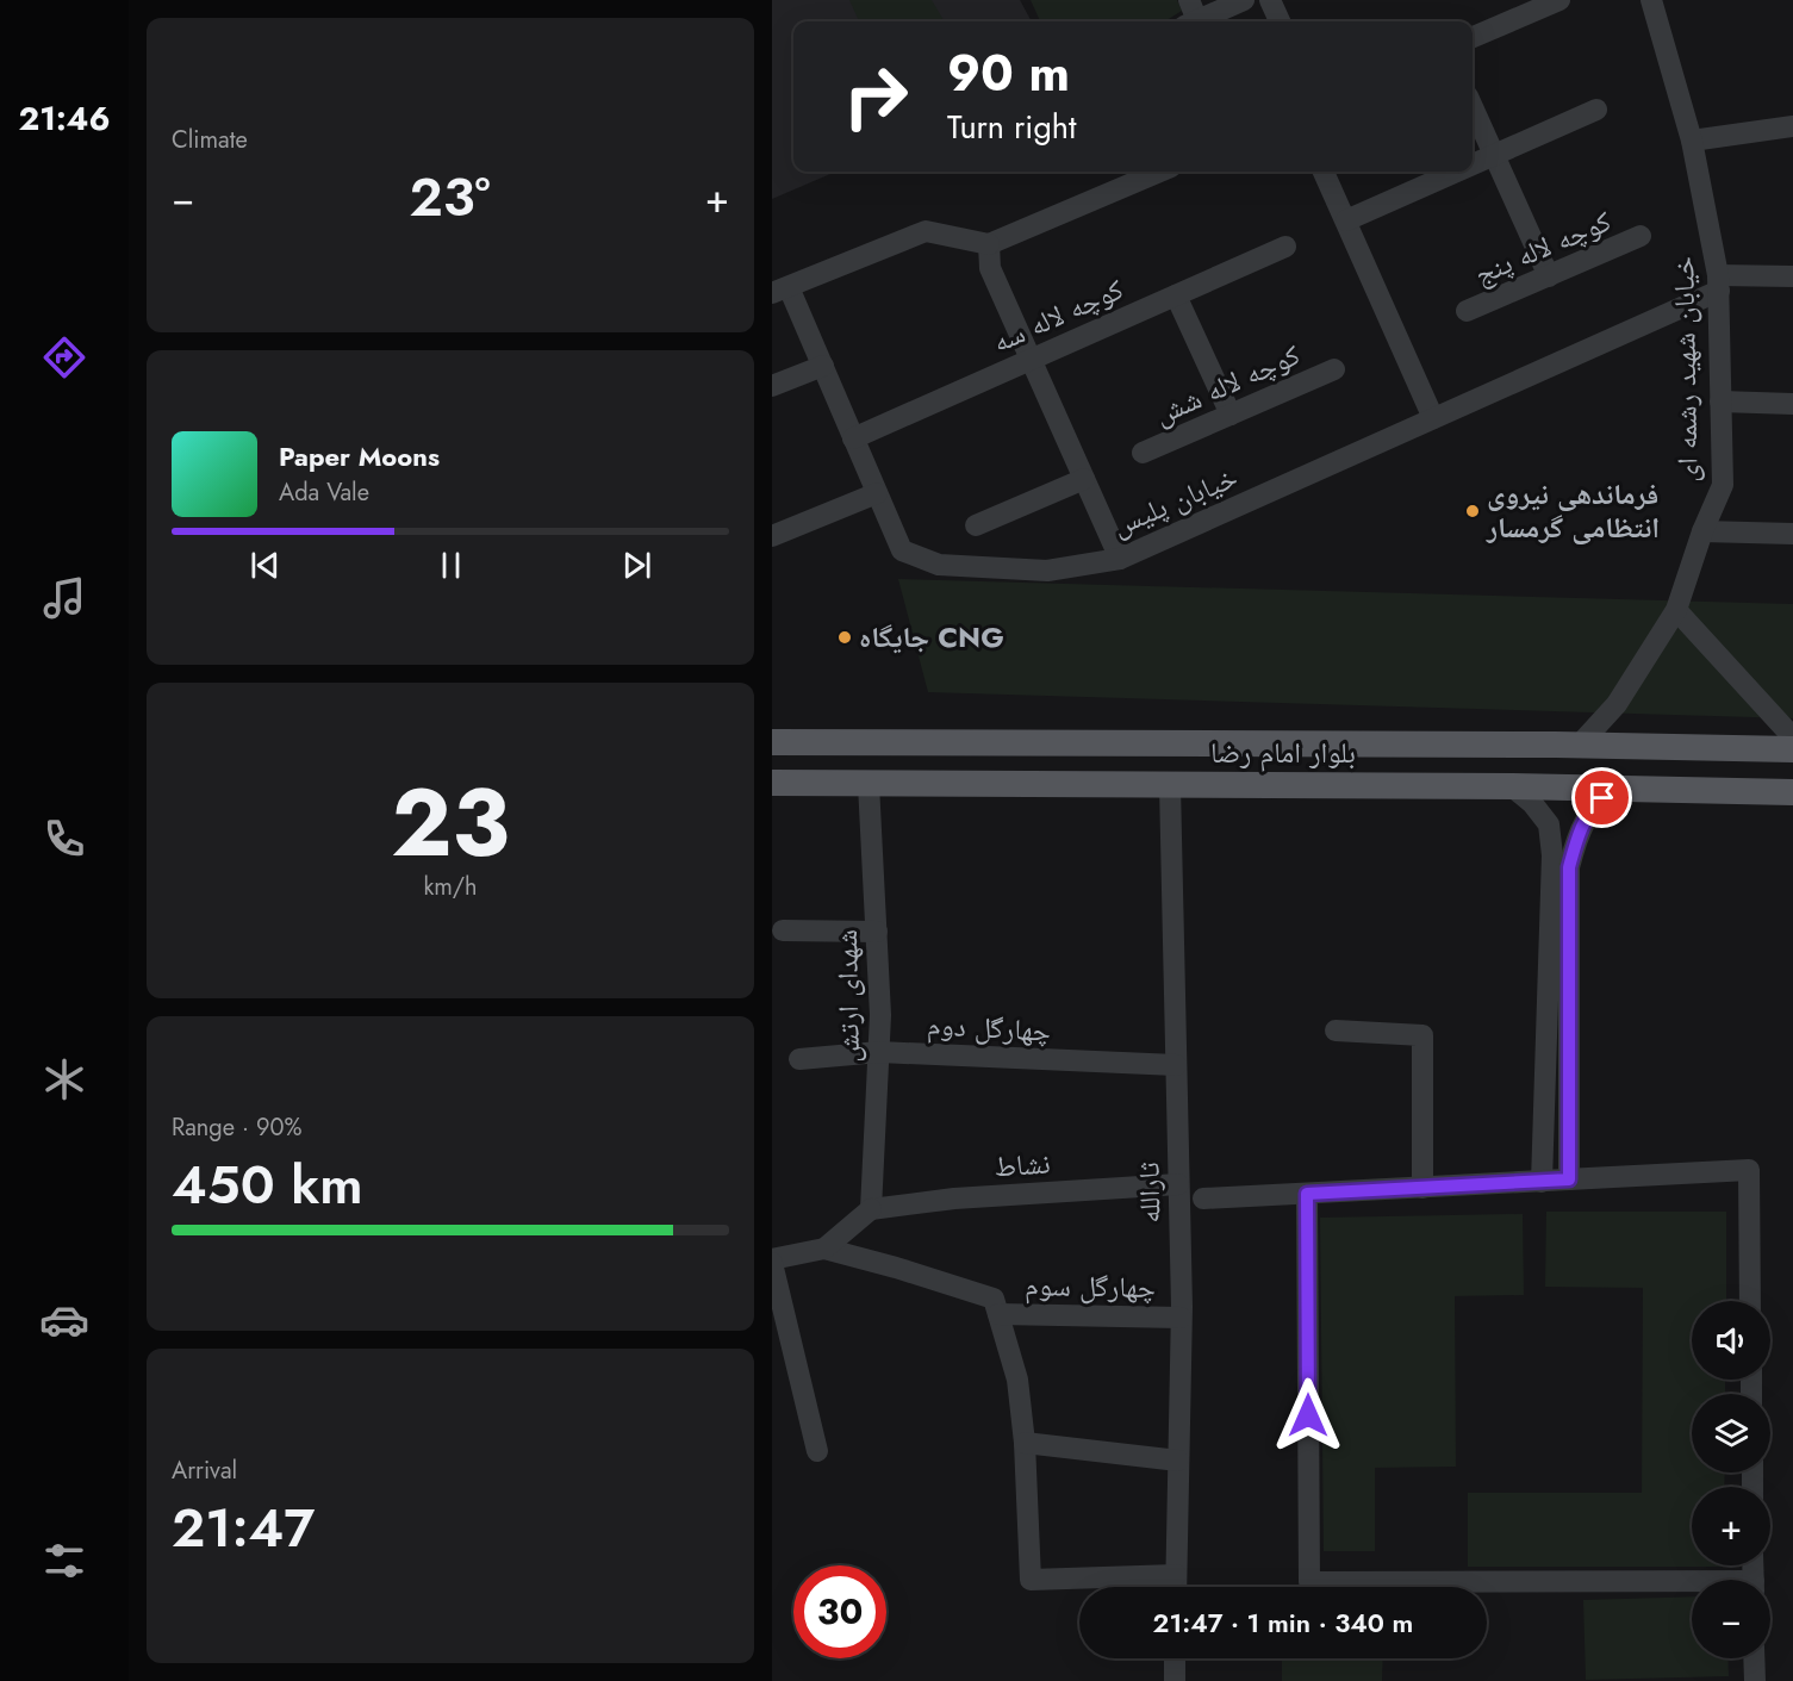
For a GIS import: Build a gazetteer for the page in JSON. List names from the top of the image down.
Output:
{
  "streets": {
    "main road": ["بلوار امام رضا"],
    "street": [
      "کوچه لاله پنج",
      "کوچه لاله سه",
      "خیابان شهید رشمه ای",
      "کوچه لاله شش",
      "خیابان پلیس",
      "شهدای ارتش",
      "چهارگل دوم",
      "نشاط",
      "ثارالله",
      "چهارگل سوم"
    ]
  },
  "crossings": [
    ["کوچه لاله سه", "خیابان پلیس"],
    ["خیابان شهید رشمه ای", "خیابان پلیس"],
    ["خیابان شهید رشمه ای", "بلوار امام رضا"],
    ["بلوار امام رضا", "شهدای ارتش"],
    ["بلوار امام رضا", "ثارالله"],
    ["شهدای ارتش", "چهارگل دوم"],
    ["شهدای ارتش", "نشاط"],
    ["چهارگل دوم", "ثارالله"],
    ["نشاط", "ثارالله"],
    ["ثارالله", "چهارگل سوم"]
  ],
  "places": ["فرماندهی نیروی انتظامی گرمسار", "جایگاه CNG"],
  "page": {
    "tabs": "21:46",
    "tile": [
      "Climate",
      ["23", "km/h"],
      ["Range · 90%", "450 km"],
      ["Arrival", "21:47"]
    ],
    "turn": ["90 m", "Turn right"],
    "heat": ["−", "23°", "+"],
    "song": ["Paper Moons", "Ada Vale"],
    "map_buttons": ["+", "−"],
    "limit": "30",
    "trip": "21:47 · 1 min · 340 m"
  }
}
